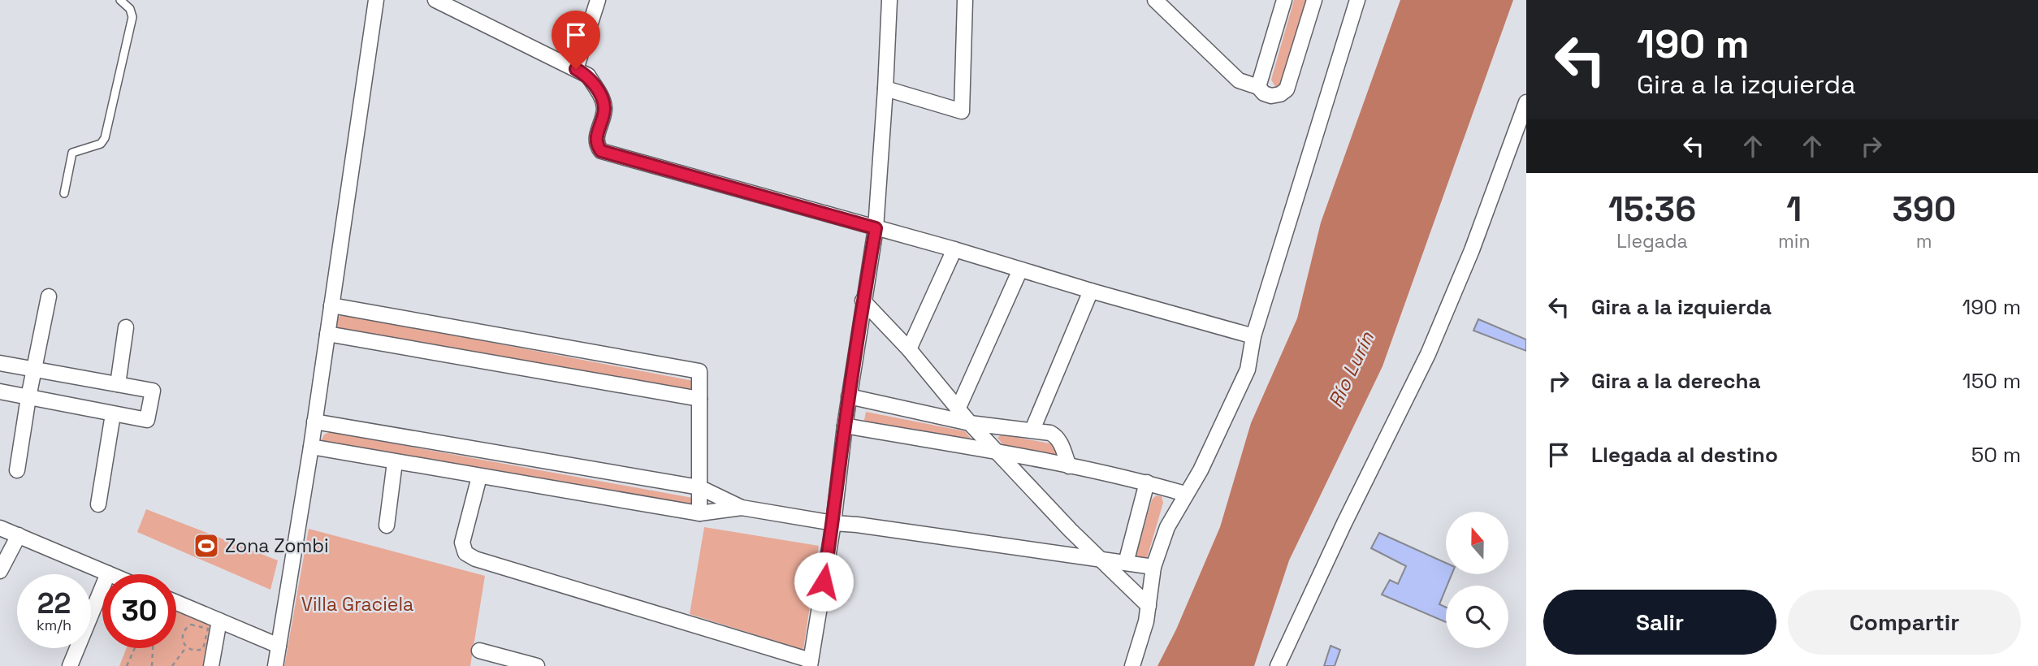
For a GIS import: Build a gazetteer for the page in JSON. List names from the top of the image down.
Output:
{
  "water": ["Río Lurín"],
  "parks": ["Villa Graciela"],
  "places": {
    "sports": ["Zona Zombi"]
  },
  "north": "top",
  "page": {
    "turn": ["190 m", "Gira a la izquierda"],
    "eta": [
      "15:36",
      "Llegada",
      "1",
      "min",
      "390",
      "m"
    ],
    "list": [
      {
        "name": "Gira a la izquierda",
        "value": "190 m"
      },
      {
        "name": "Gira a la derecha",
        "value": "150 m"
      },
      {
        "name": "Llegada al destino",
        "value": "50 m"
      }
    ],
    "speed": "22 km/h",
    "limit": "30",
    "buttons": ["Salir", "Compartir"]
  }
}
